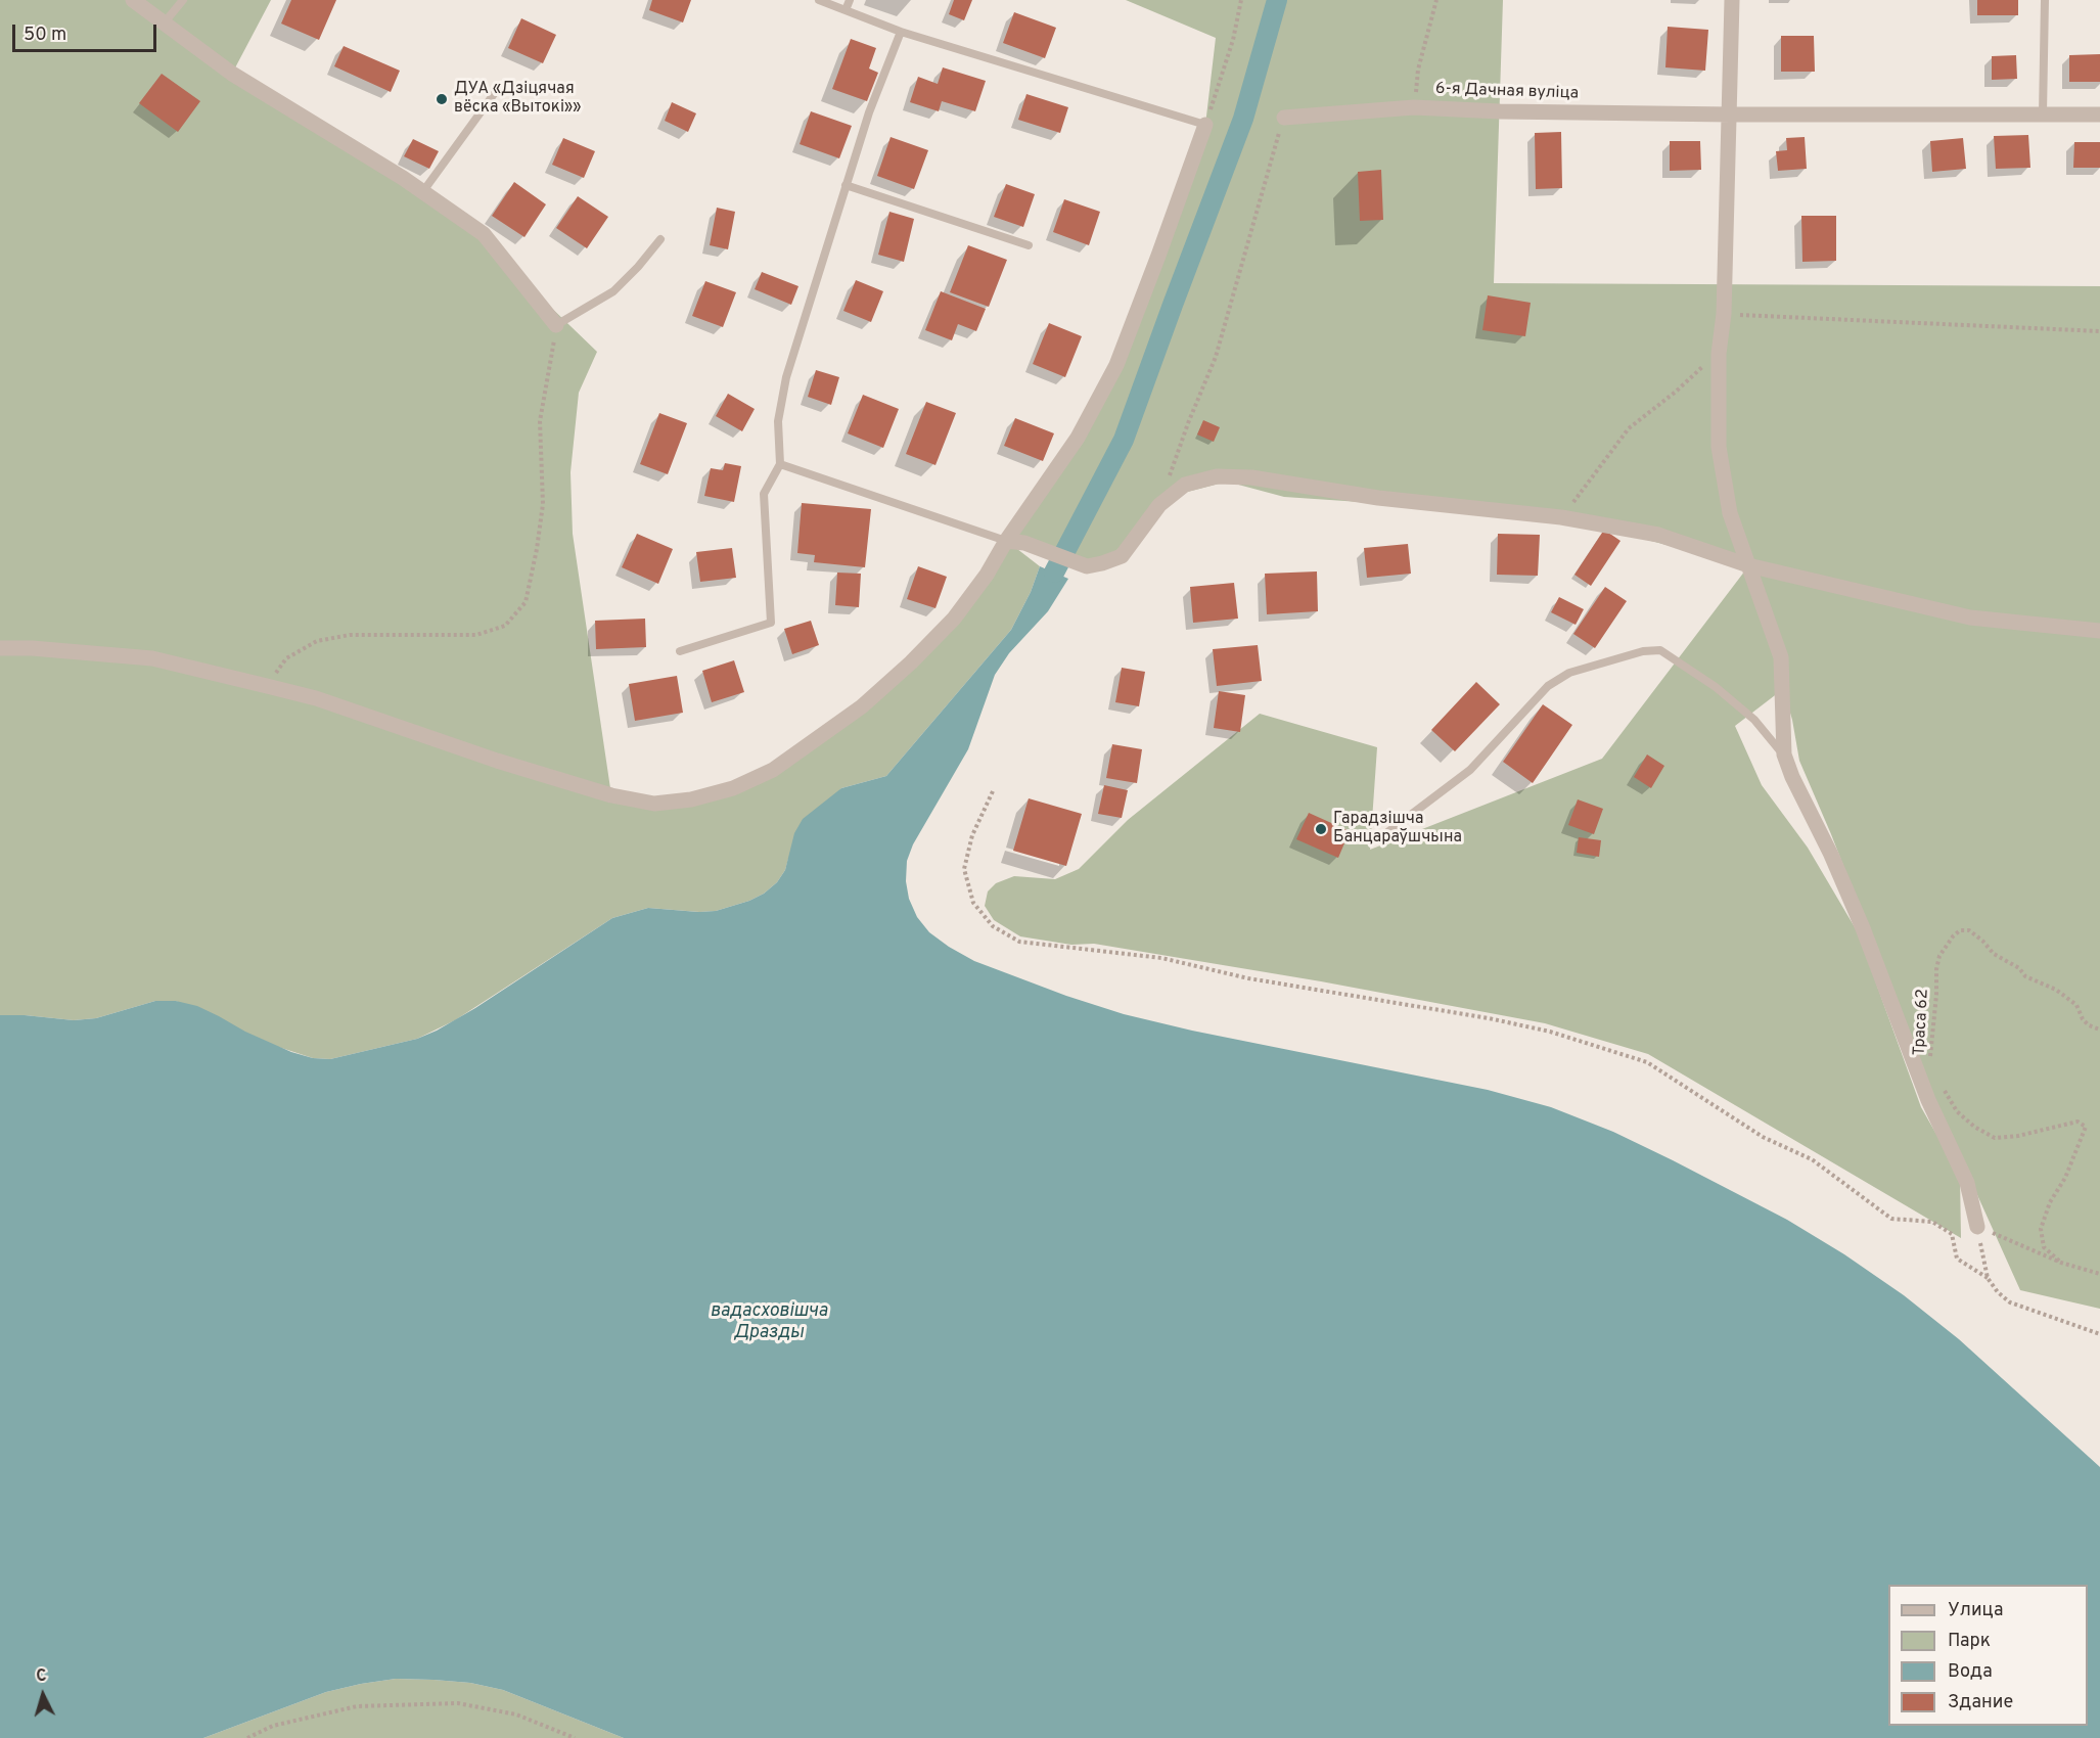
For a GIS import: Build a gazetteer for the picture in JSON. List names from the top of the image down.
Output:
{
  "streets": {
    "street": ["6-я Дачная вуліца"],
    "path": ["Траса 62"]
  },
  "water": ["вадасховішча Дразды"],
  "places": ["ДУА «Дзіцячая вёска «Вытокі»»", "Гарадзішча Банцараўшчына"],
  "legend": [
    "Улица",
    "Парк",
    "Вода",
    "Здание"
  ],
  "scale_bar": "50 m",
  "north": "top"
}
